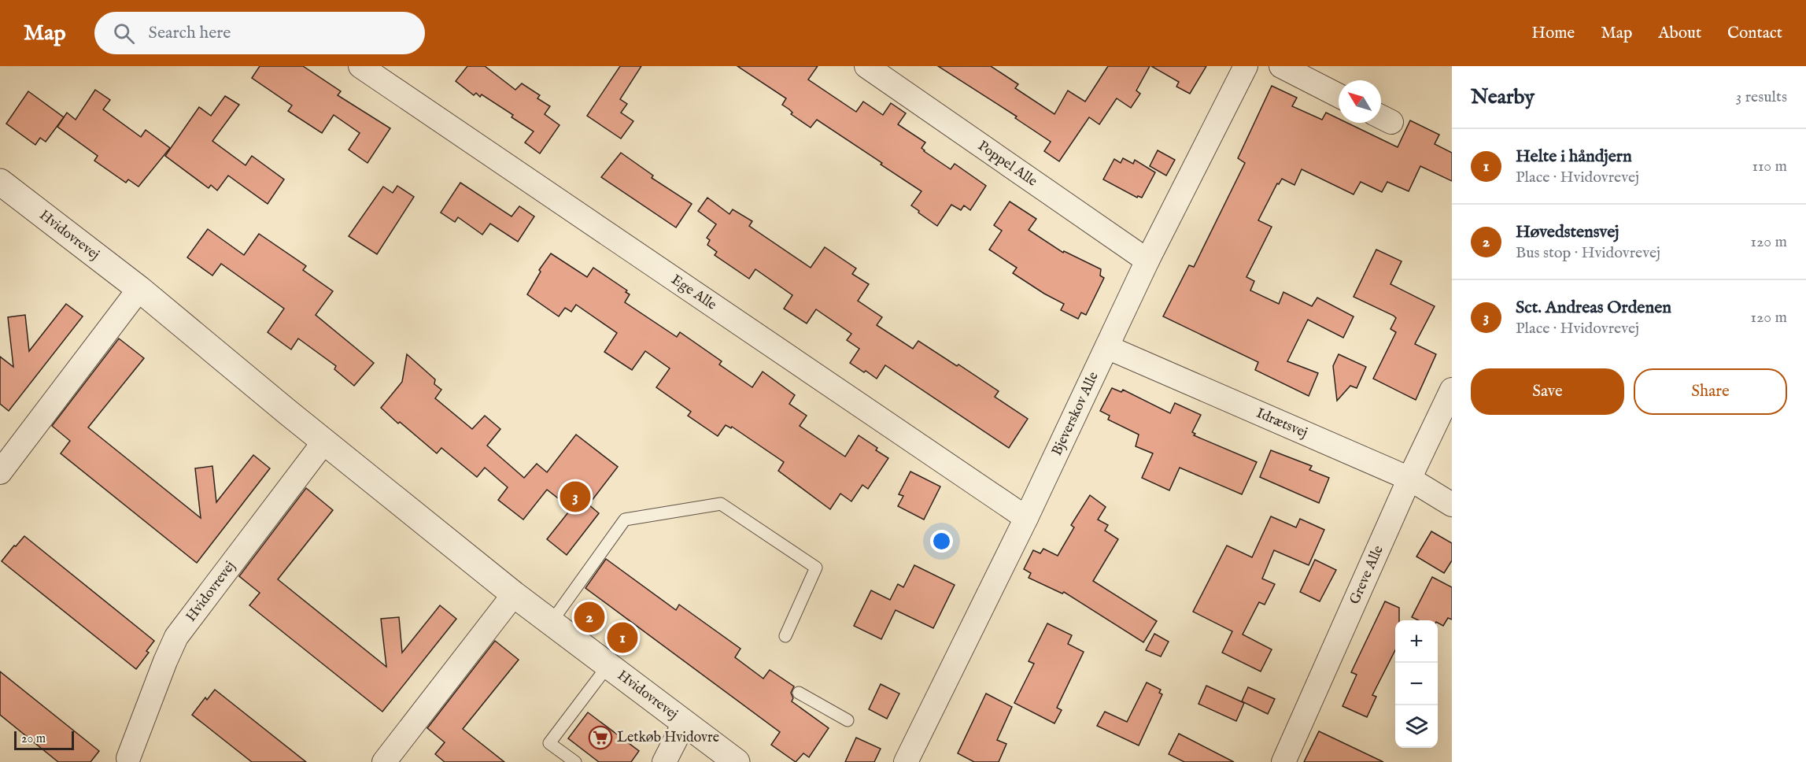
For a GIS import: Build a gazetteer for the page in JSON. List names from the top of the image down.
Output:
{
  "streets": {
    "street": [
      "Poppel Alle",
      "Hvidovrevej",
      "Ege Alle",
      "Bjeverskov Alle",
      "Idrætsvej",
      "Greve Alle"
    ]
  },
  "crossings": [
    ["Poppel Alle", "Bjeverskov Alle"],
    ["Ege Alle", "Bjeverskov Alle"],
    ["Bjeverskov Alle", "Idrætsvej"],
    ["Idrætsvej", "Greve Alle"]
  ],
  "places": {
    "supermarket": ["Letkøb Hvidovre"]
  },
  "scale_bar": "20 m",
  "north": "top left",
  "page": {
    "header": "Map",
    "search": "Search here",
    "nav": [
      "Home",
      "Map",
      "About",
      "Contact"
    ],
    "heading": ["Nearby", "3 results"],
    "list": [
      {
        "mark": "1",
        "name": "Helte i håndjern",
        "note": "Place · Hvidovrevej",
        "value": "110 m"
      },
      {
        "mark": "2",
        "name": "Høvedstensvej",
        "note": "Bus stop · Hvidovrevej",
        "value": "120 m"
      },
      {
        "mark": "3",
        "name": "Sct. Andreas Ordenen",
        "note": "Place · Hvidovrevej",
        "value": "120 m"
      }
    ],
    "buttons": ["Save", "Share"],
    "pins": ["3", "2", "1"],
    "map_buttons": ["+", "−"],
    "scale": "20 m"
  }
}
